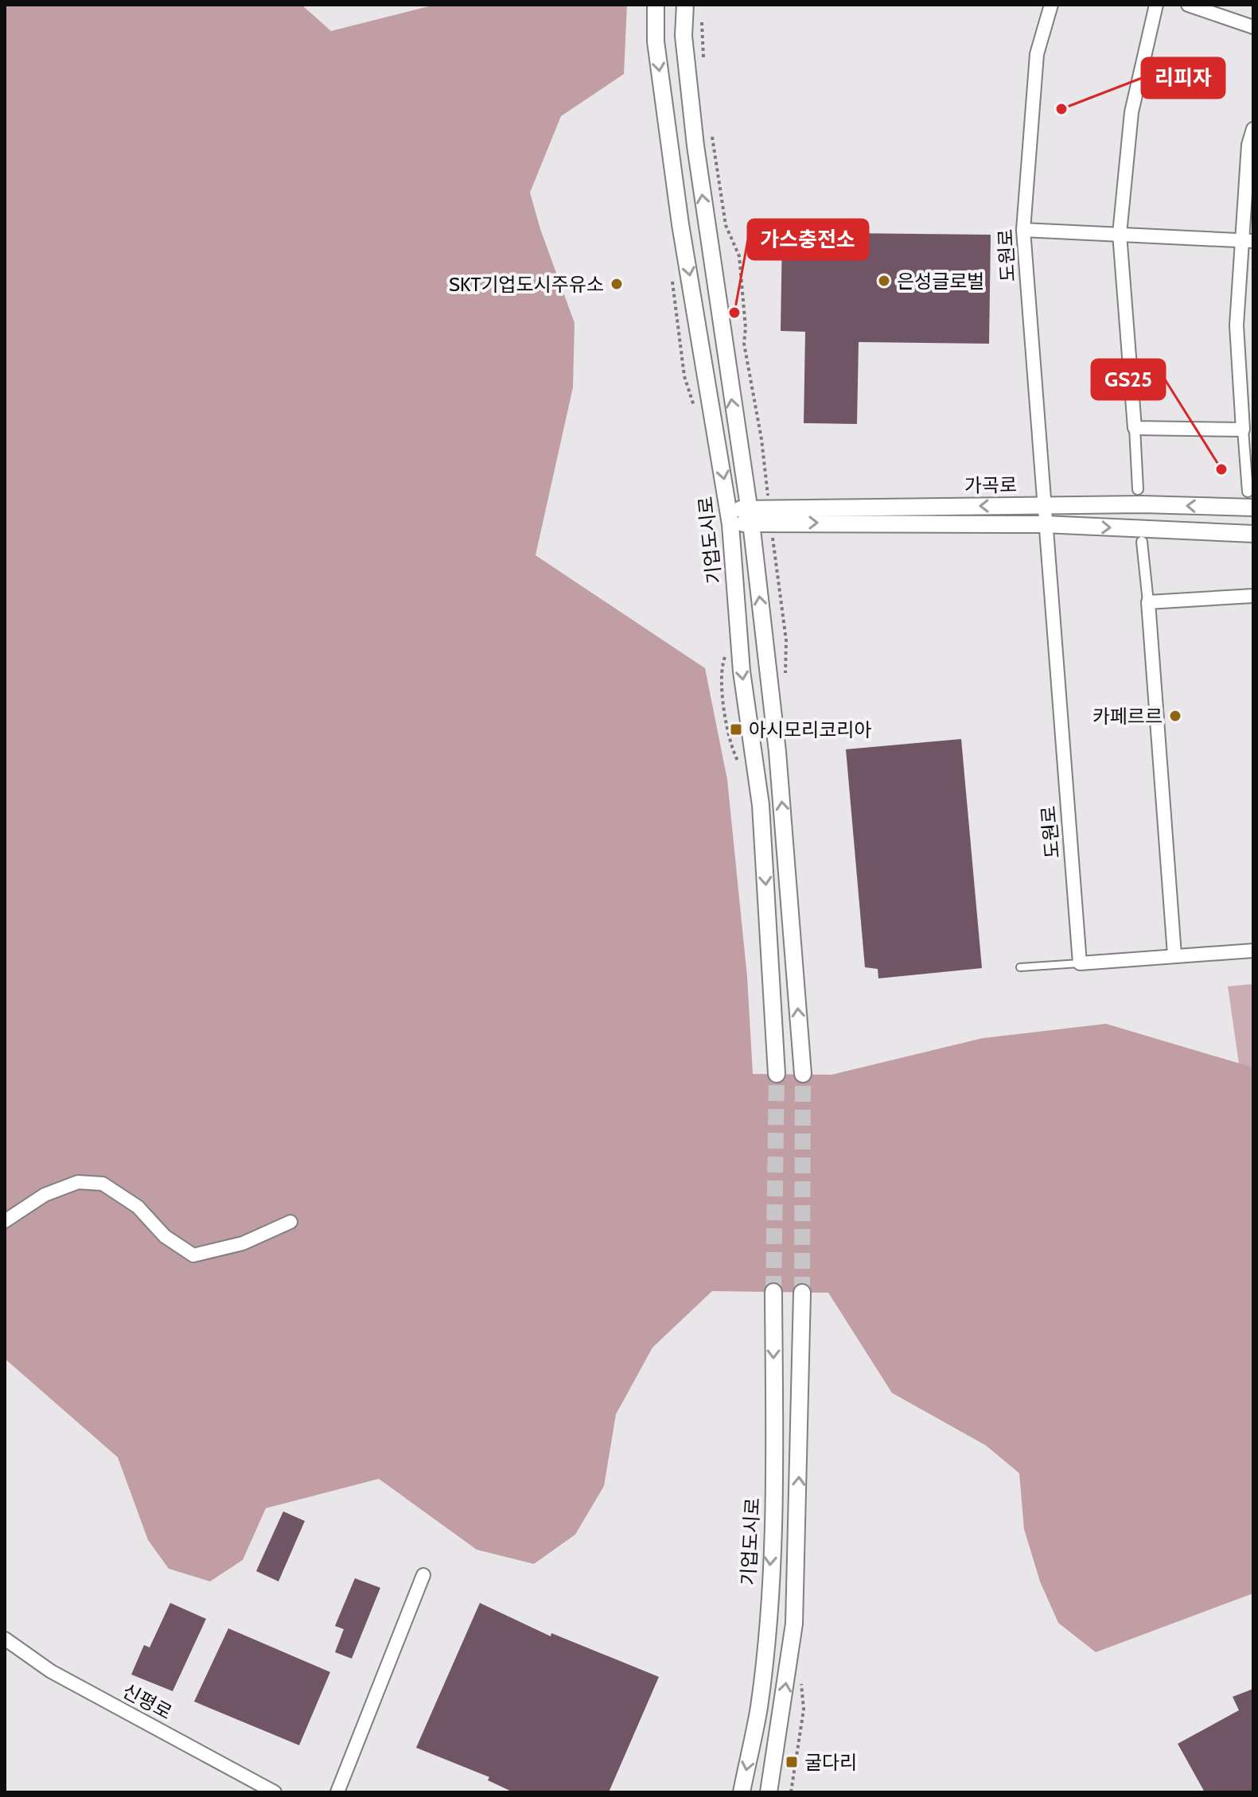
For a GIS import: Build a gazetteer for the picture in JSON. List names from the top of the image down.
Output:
{
  "streets": {
    "street": [
      "도원로",
      "가곡로",
      "기업도시로",
      "신평로"
    ]
  },
  "crossings": [
    ["도원로", "가곡로"],
    ["가곡로", "기업도시로"]
  ],
  "places": {
    "other": [
      "리피자",
      "은성글로벌",
      "SKT기업도시주유소",
      "가스충전소",
      "GS25",
      "카페르르"
    ],
    "transit": ["아시모리코리아", "굴다리"]
  }
}
